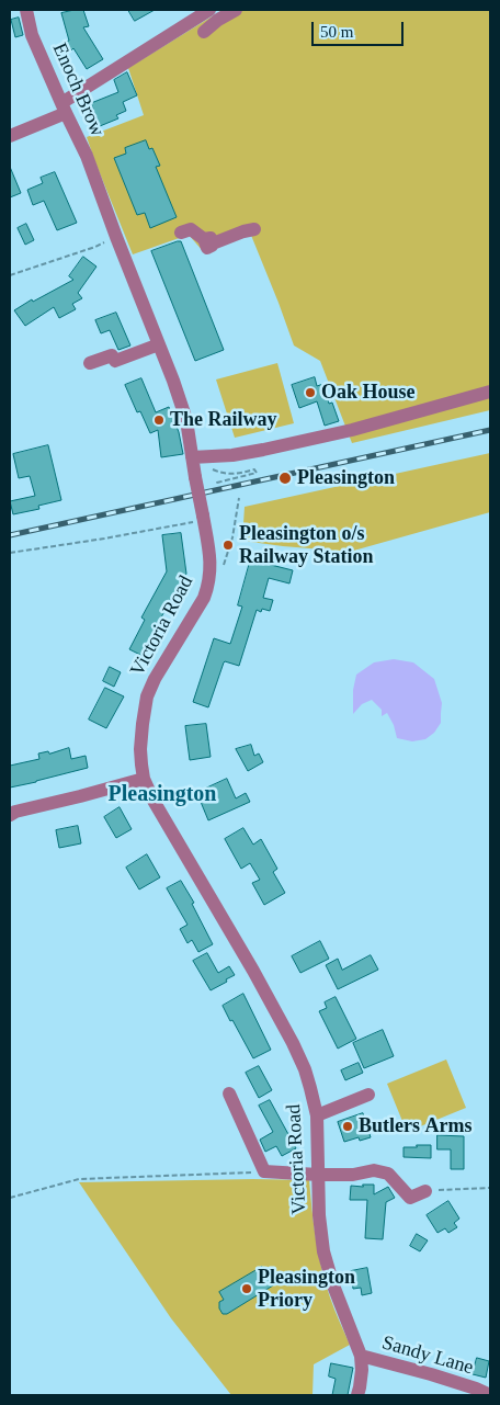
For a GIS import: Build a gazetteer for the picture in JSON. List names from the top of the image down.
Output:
{
  "streets": {
    "street": ["Enoch Brow", "Victoria Road", "Sandy Lane"]
  },
  "crossings": [
    ["Enoch Brow", "Victoria Road"],
    ["Victoria Road", "Sandy Lane"]
  ],
  "districts": ["Pleasington"],
  "places": [
    "Oak House",
    "The Railway",
    "Pleasington",
    "Pleasington o/s Railway Station",
    "Butlers Arms",
    "Pleasington Priory"
  ],
  "scale_bar": "50 m"
}
